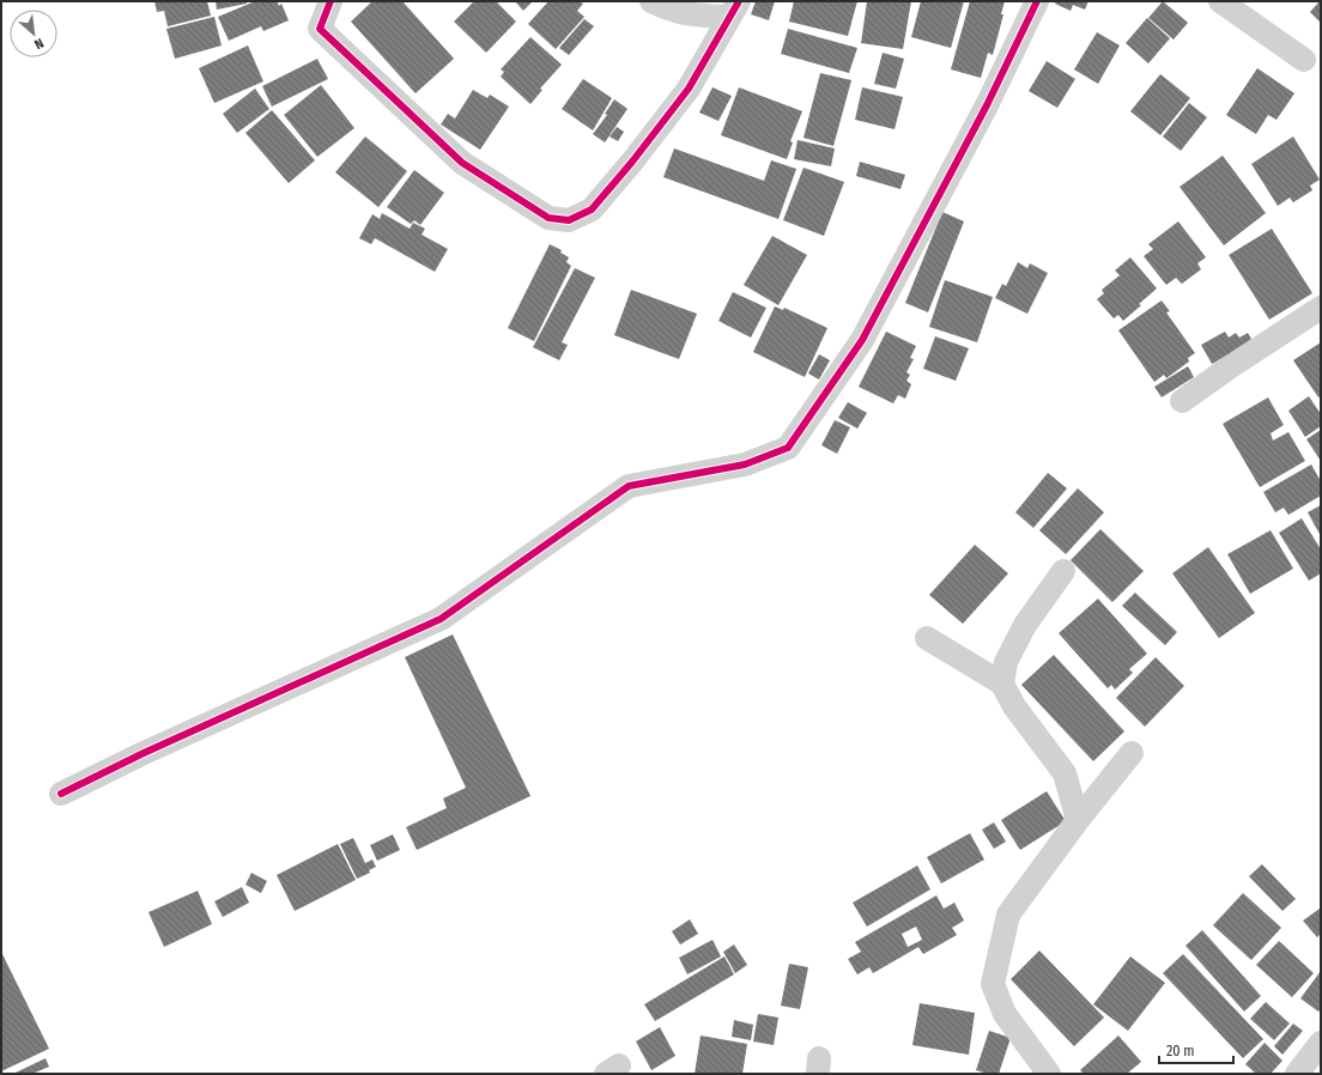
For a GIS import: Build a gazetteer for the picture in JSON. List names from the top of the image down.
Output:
{
  "scale_bar": "20 m",
  "north": "bottom right"
}
